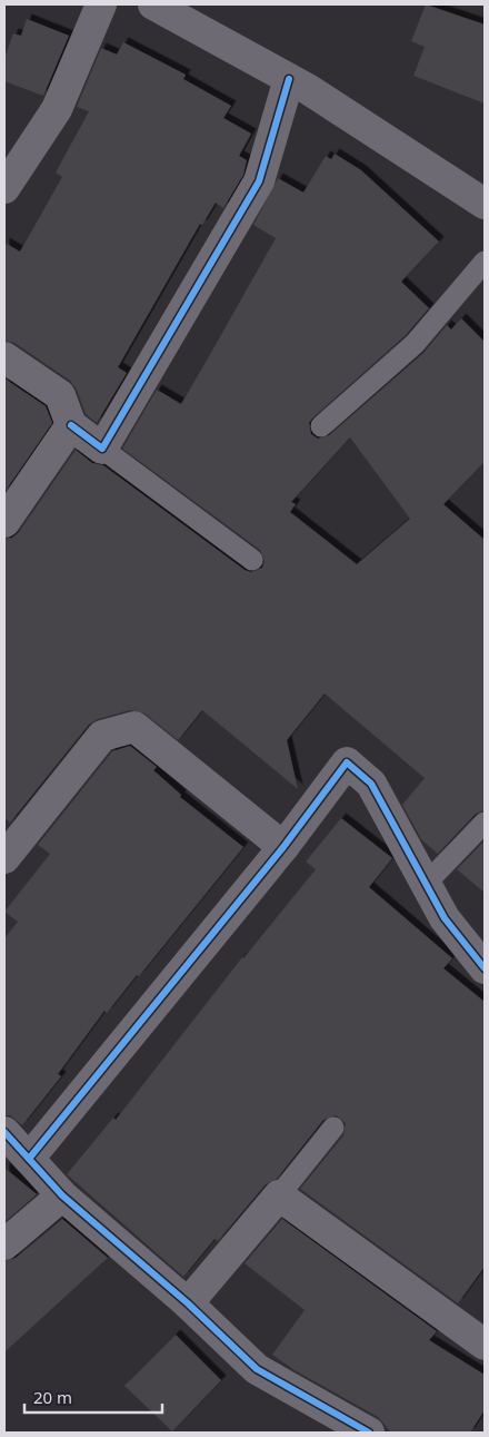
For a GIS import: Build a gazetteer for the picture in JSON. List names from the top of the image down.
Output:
{
  "scale_bar": "20 m"
}
